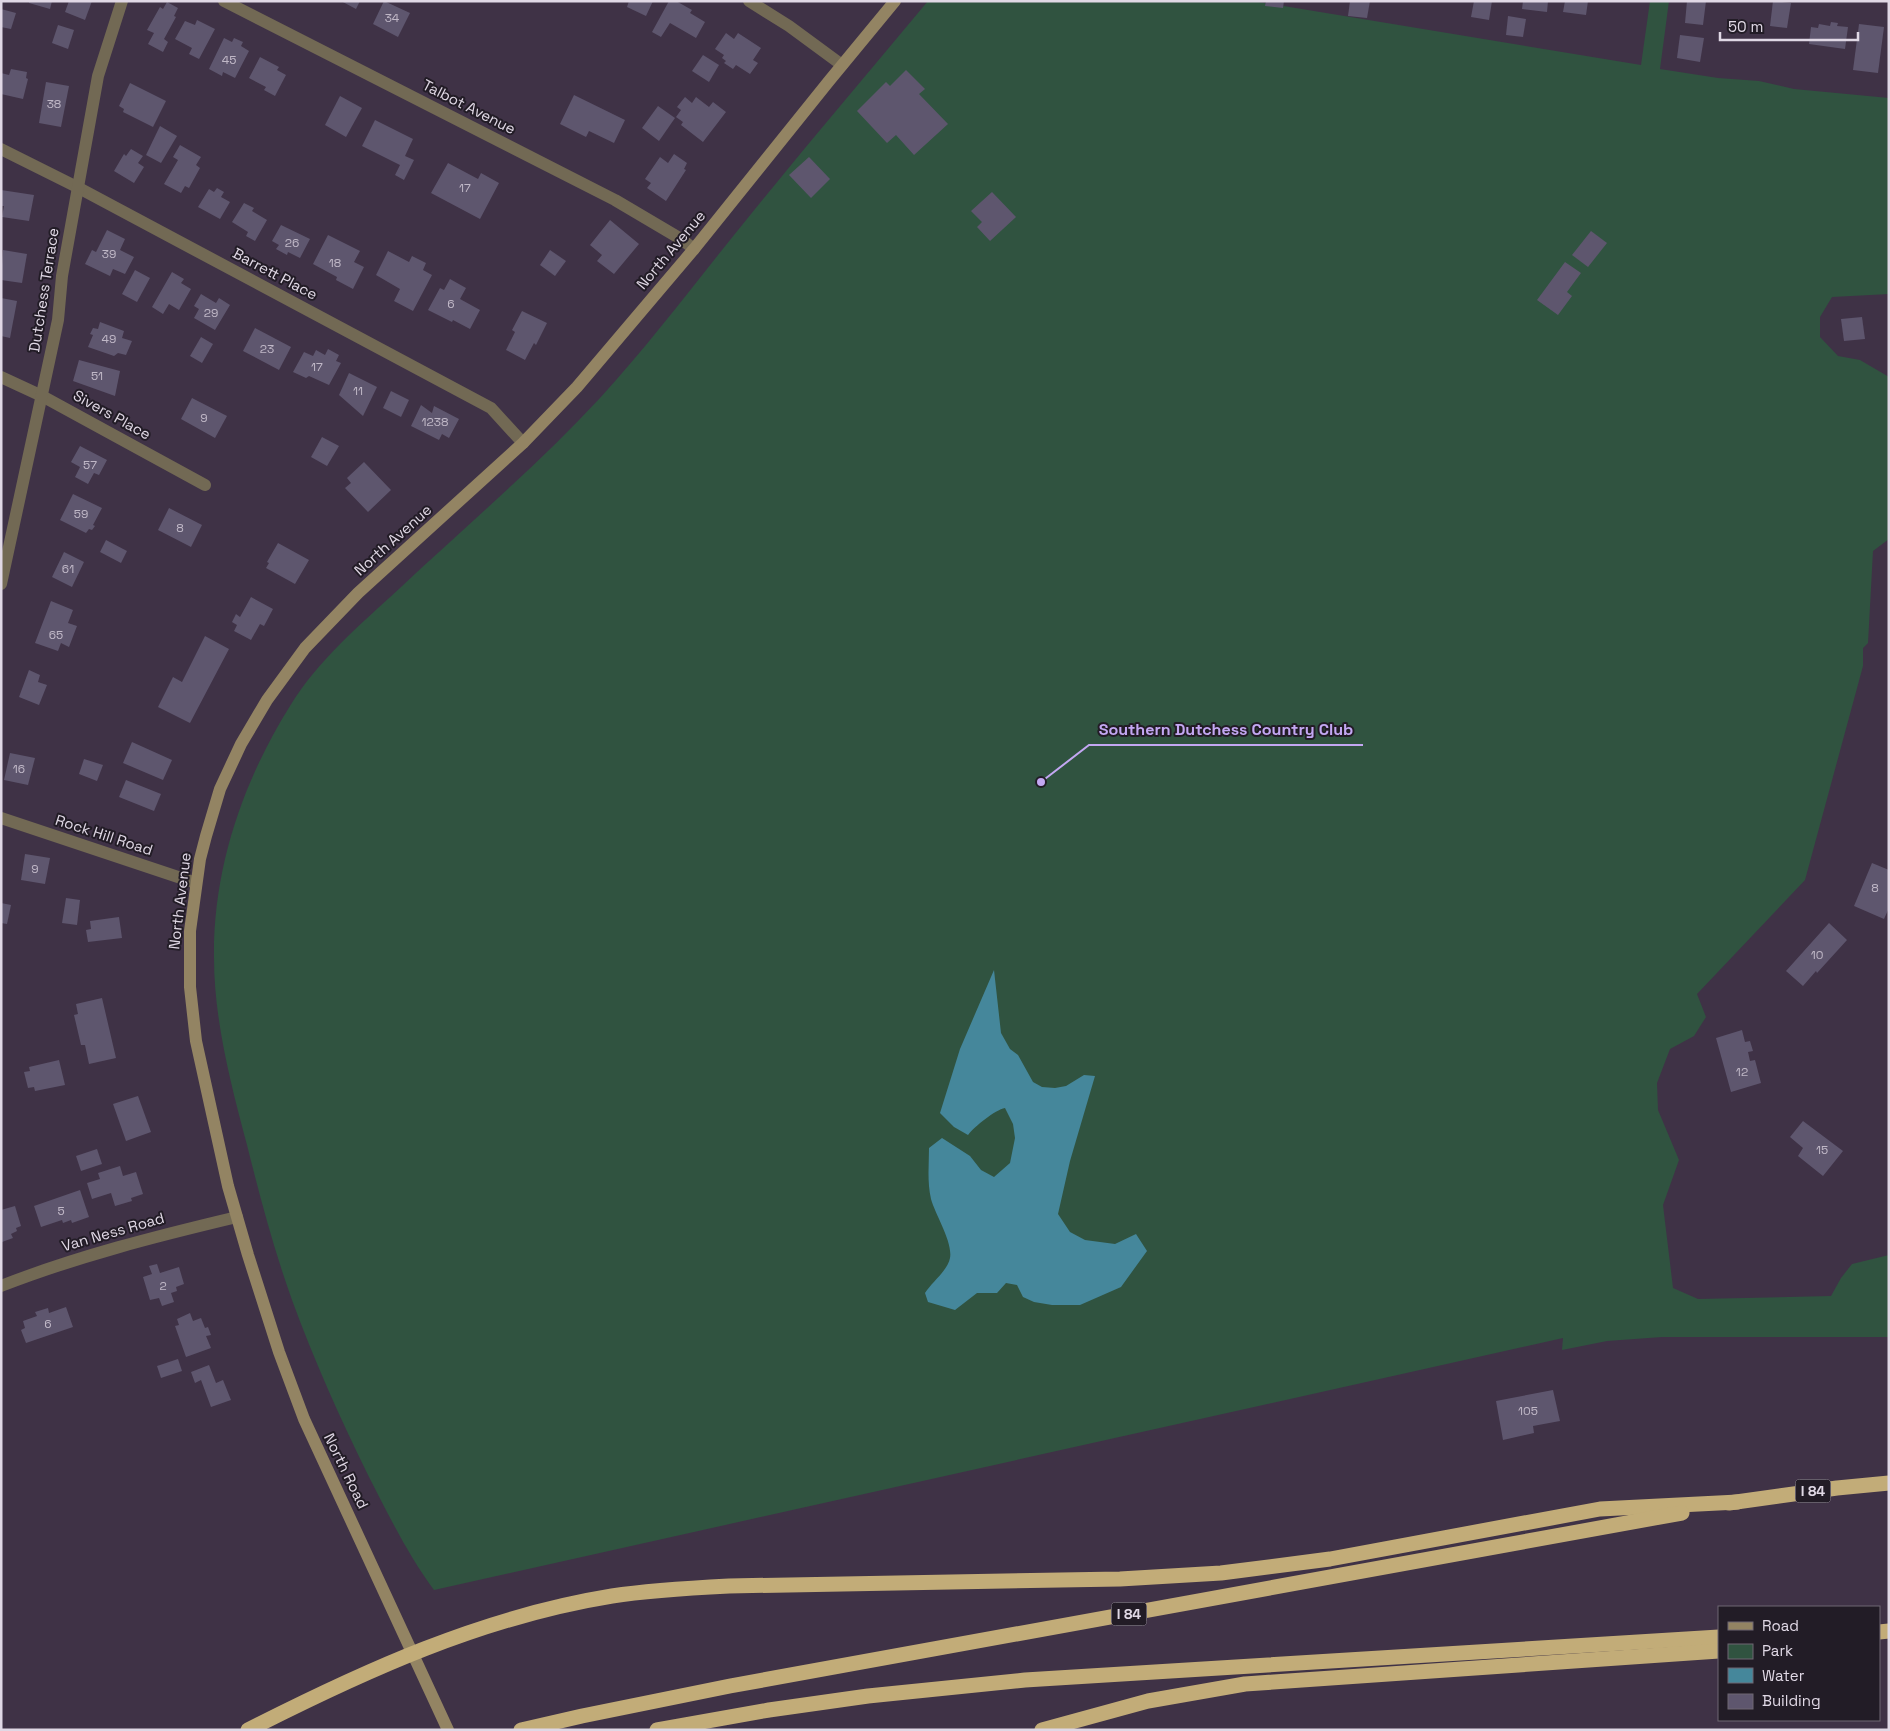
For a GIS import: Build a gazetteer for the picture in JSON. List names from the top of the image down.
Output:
{
  "streets": {
    "highway": ["I 84"],
    "main road": ["North Avenue", "North Road"],
    "street": [
      "Talbot Avenue",
      "Barrett Place",
      "Dutchess Terrace",
      "Sivers Place",
      "Rock Hill Road",
      "Van Ness Road"
    ]
  },
  "crossings": [
    ["Talbot Avenue", "North Avenue"],
    ["North Avenue", "Barrett Place"],
    ["North Avenue", "Rock Hill Road"],
    ["North Avenue", "Van Ness Road"],
    ["North Avenue", "North Road"],
    ["Barrett Place", "Dutchess Terrace"],
    ["Dutchess Terrace", "Sivers Place"],
    ["Van Ness Road", "North Road"]
  ],
  "places": ["Southern Dutchess Country Club"],
  "house_numbers": [
    "34",
    "45",
    "38",
    "17",
    "26",
    "39",
    "18",
    "6",
    "29",
    "49",
    "23",
    "17",
    "51",
    "11",
    "9",
    "1238",
    "57",
    "59",
    "8",
    "61",
    "65",
    "16",
    "9",
    "8",
    "10",
    "12",
    "15",
    "5",
    "2",
    "6",
    "105"
  ],
  "legend": [
    "Road",
    "Park",
    "Water",
    "Building"
  ],
  "scale_bar": "50 m"
}
